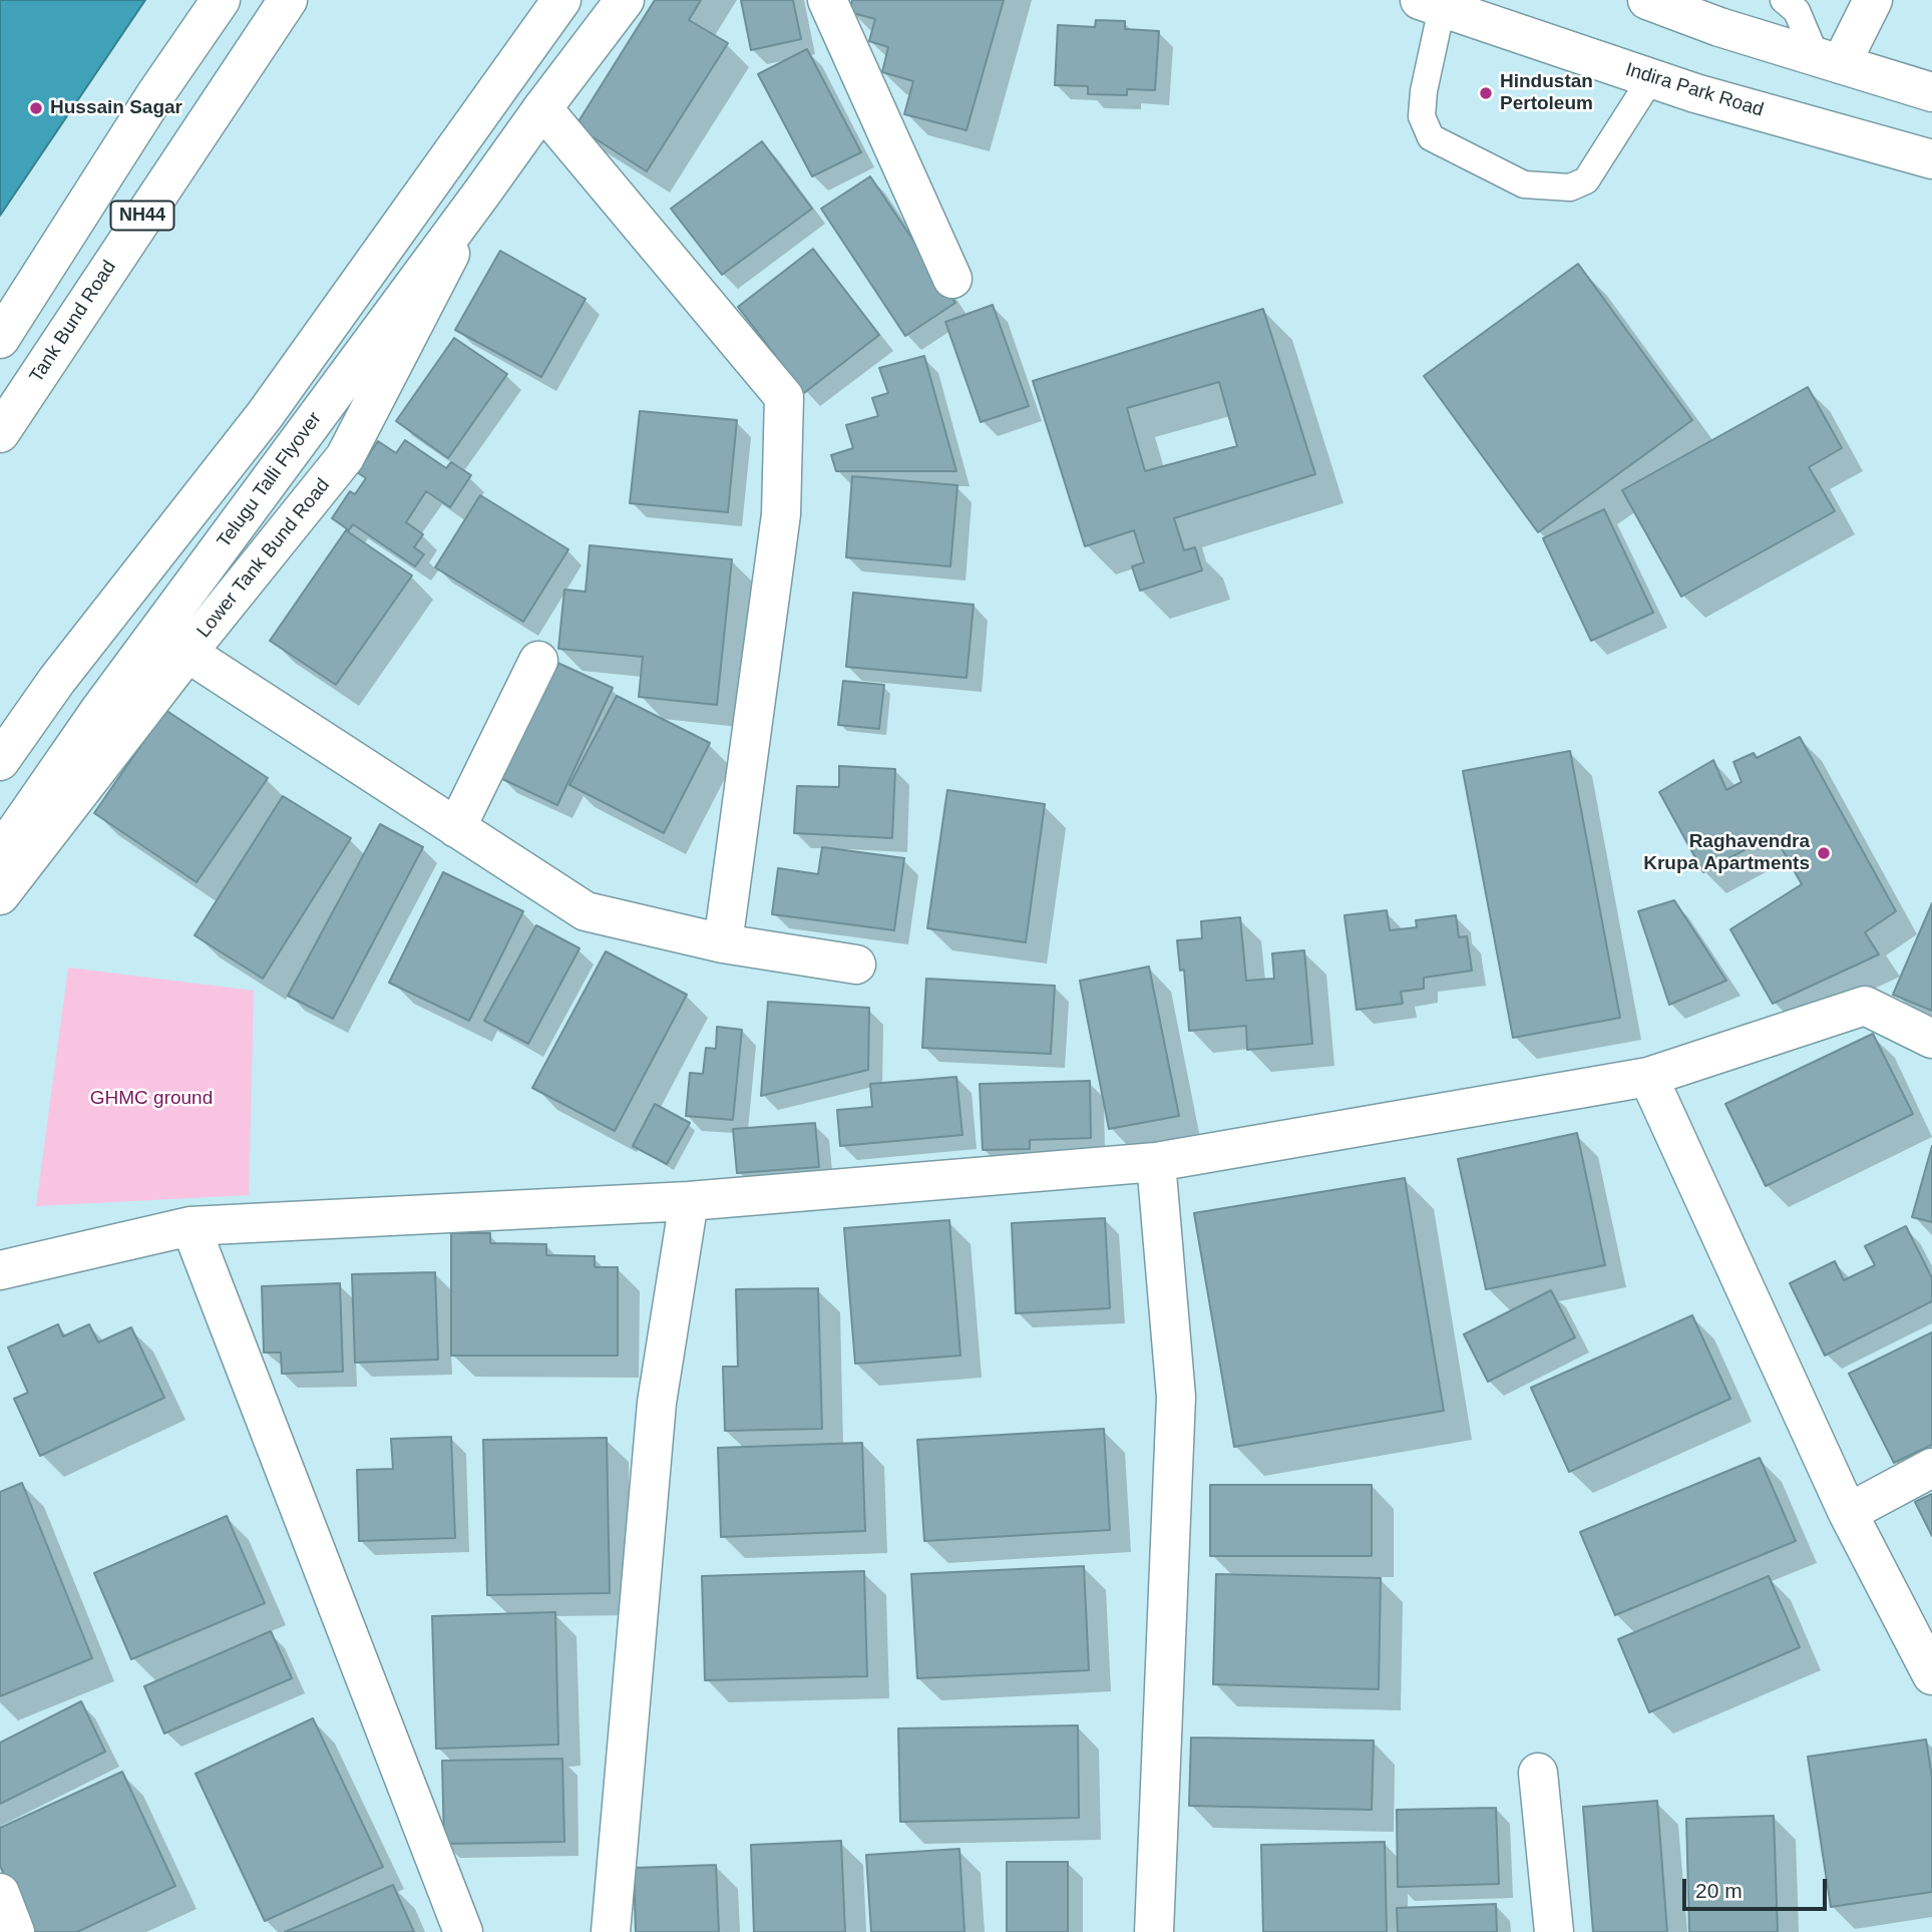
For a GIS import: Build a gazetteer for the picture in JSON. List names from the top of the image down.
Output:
{
  "streets": {
    "main road": [
      "Indira Park Road",
      "NH44",
      "Tank Bund Road",
      "Telugu Talli Flyover",
      "Lower Tank Bund Road"
    ]
  },
  "crossings": [
    ["Telugu Talli Flyover", "Lower Tank Bund Road"]
  ],
  "parks": ["GHMC ground"],
  "places": ["Hindustan Pertoleum", "Hussain Sagar", "Raghavendra Krupa Apartments"],
  "scale_bar": "20 m"
}
